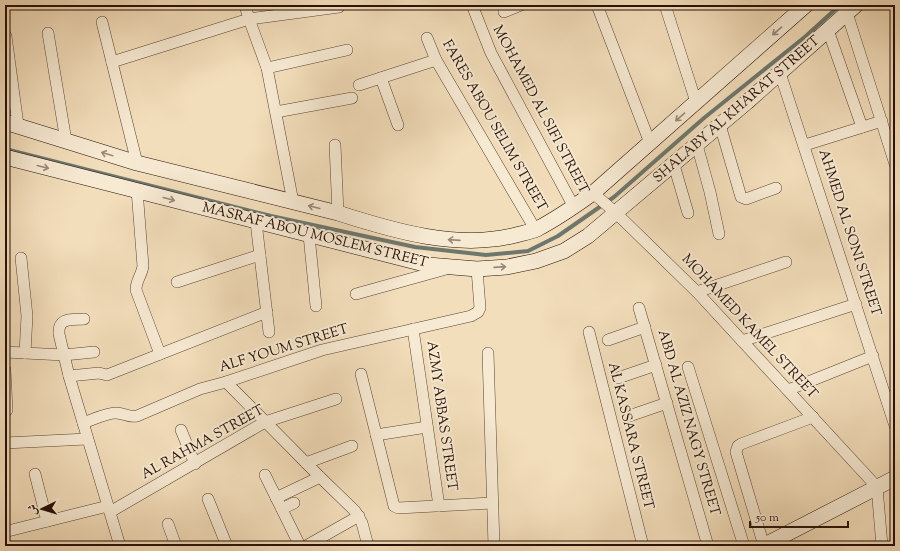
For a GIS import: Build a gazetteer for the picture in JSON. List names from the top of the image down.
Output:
{
  "streets": {
    "street": [
      "MOHAMED AL SIFI STREET",
      "SHALABY AL KHARAT STREET",
      "FARES ABOU SELIM STREET",
      "AHMED AL SONI STREET",
      "MASRAF ABOU MOSLEM STREET",
      "MOHAMED KAMEL STREET",
      "ALF YOUM STREET",
      "AZMY ABBAS STREET",
      "ABD AL AZIZ NAGY STREET",
      "AL KASSARA STREET",
      "AL RAHMA STREET"
    ]
  },
  "crossings": [
    ["MOHAMED AL SIFI STREET", "MASRAF ABOU MOSLEM STREET"],
    ["SHALABY AL KHARAT STREET", "AHMED AL SONI STREET"],
    ["SHALABY AL KHARAT STREET", "MASRAF ABOU MOSLEM STREET"],
    ["SHALABY AL KHARAT STREET", "MOHAMED KAMEL STREET"],
    ["FARES ABOU SELIM STREET", "MASRAF ABOU MOSLEM STREET"],
    ["MASRAF ABOU MOSLEM STREET", "MOHAMED KAMEL STREET"],
    ["MASRAF ABOU MOSLEM STREET", "ALF YOUM STREET"],
    ["ALF YOUM STREET", "AZMY ABBAS STREET"]
  ],
  "scale_bar": "50 m",
  "north": "left"
}
